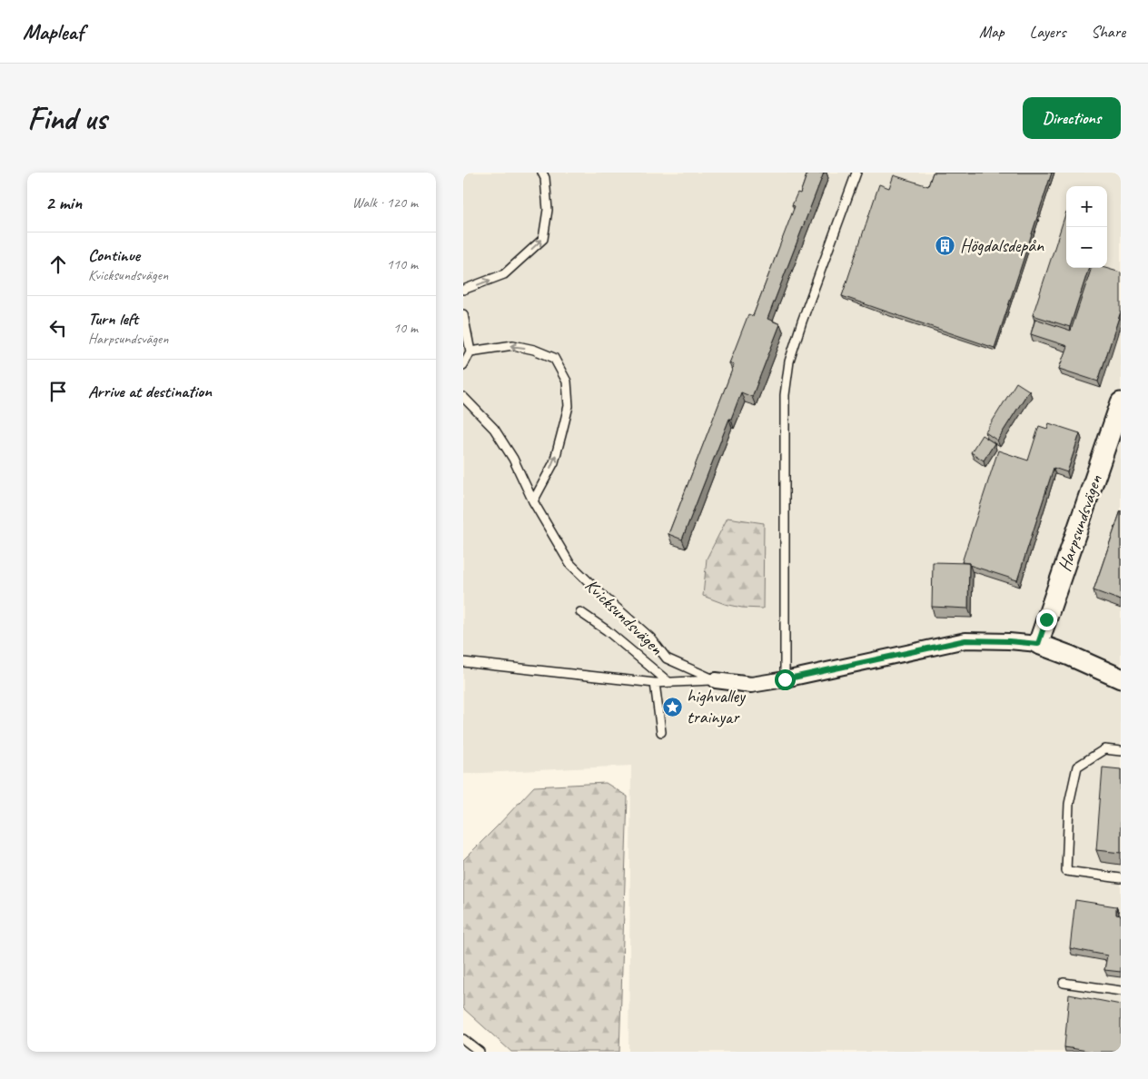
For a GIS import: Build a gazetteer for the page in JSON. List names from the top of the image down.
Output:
{
  "streets": {
    "street": ["Harpsundsvägen", "Kvicksundsvägen"]
  },
  "crossings": [
    ["Harpsundsvägen", "Kvicksundsvägen"]
  ],
  "places": {
    "building": ["Högdalsdepån"],
    "place": ["highvalley trainyar"]
  },
  "page": {
    "header": "Mapleaf",
    "nav": ["Map", "Layers", "Share"],
    "buttons": "Directions",
    "title": "Find us",
    "heading": ["2 min", "Walk · 120 m"],
    "map_buttons": ["+", "−"],
    "list": [
      ["Continue", "Kvicksundsvägen", "110 m"],
      ["Turn left", "Harpsundsvägen", "10 m"],
      "Arrive at destination"
    ]
  }
}
